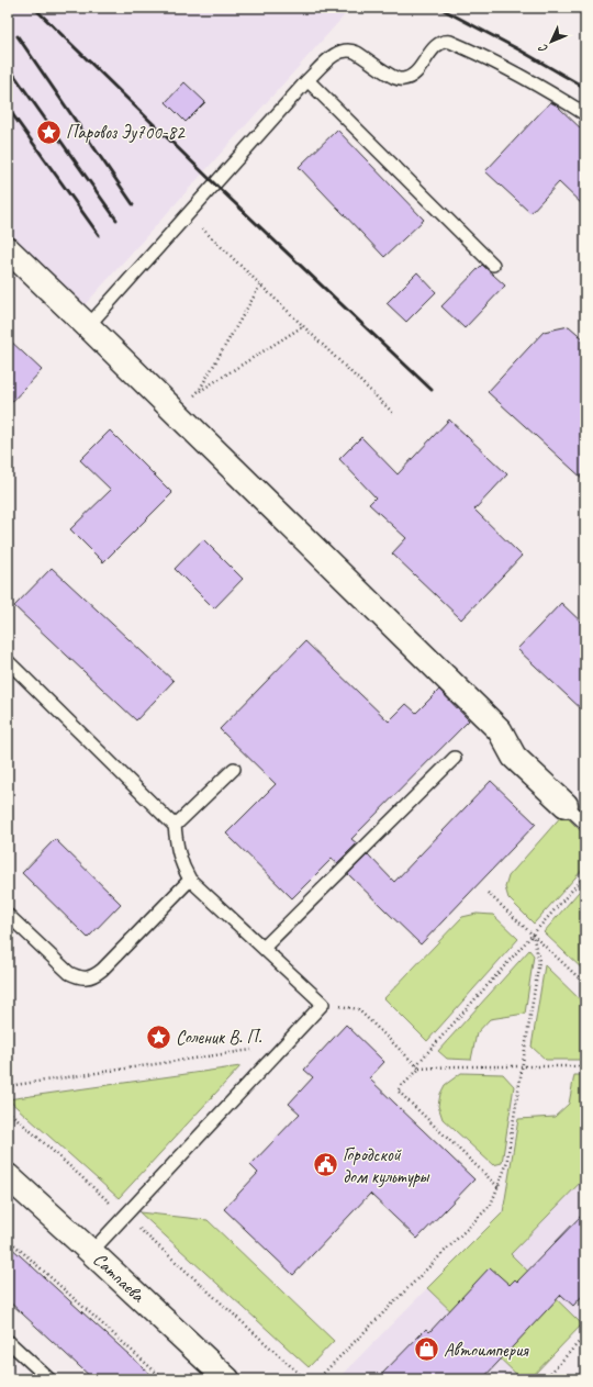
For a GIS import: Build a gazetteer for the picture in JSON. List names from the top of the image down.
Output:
{
  "streets": {
    "street": ["Сатпаева"]
  },
  "places": {
    "place": ["Паровоз Эу700-82", "Соленик В. П."],
    "public building": ["Городской дом культуры"],
    "shop": ["Автоимперия"]
  },
  "north": "bottom left"
}
